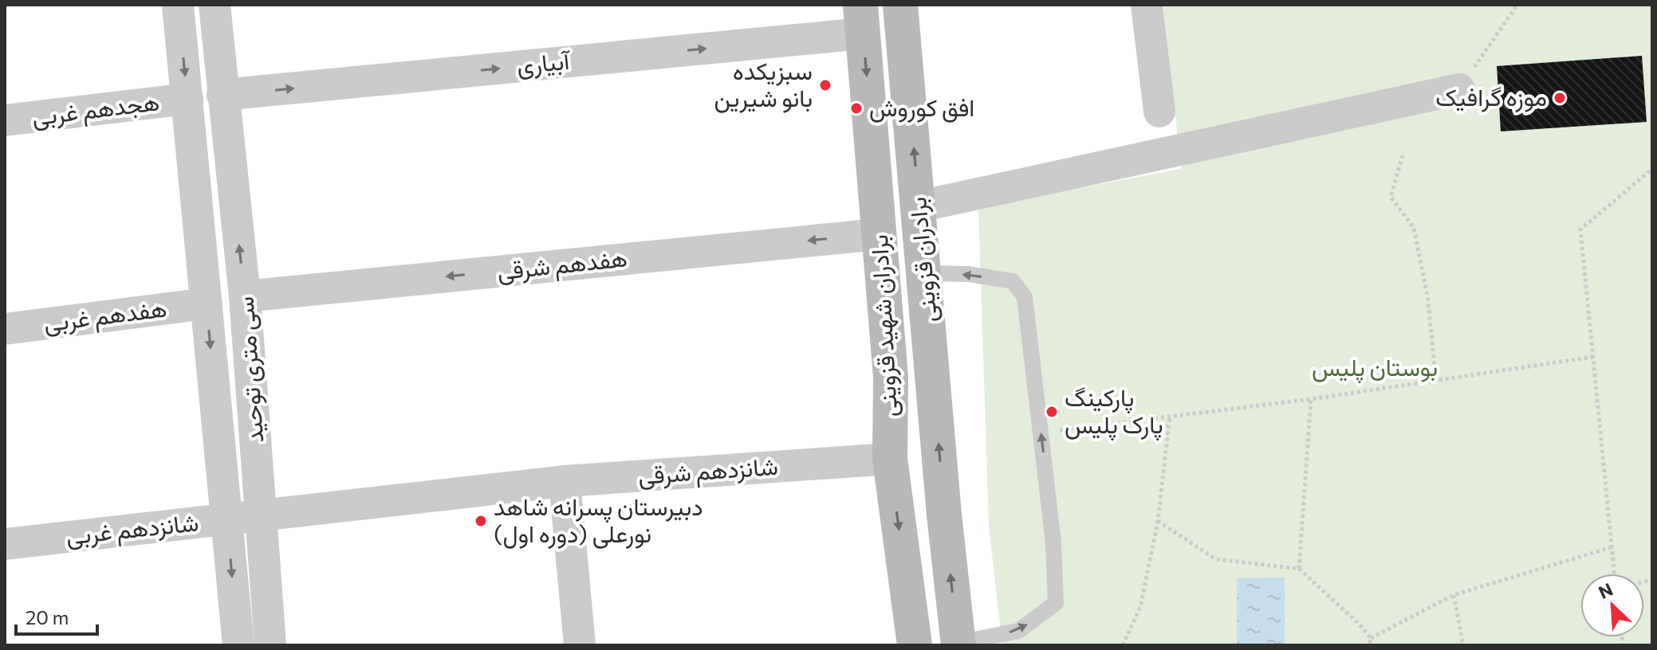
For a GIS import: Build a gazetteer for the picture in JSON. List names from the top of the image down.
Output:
{
  "streets": {
    "main road": ["برادران قزوینی", "برادران شهید قزوینی"],
    "street": [
      "آبیاری",
      "هجدهم غربی",
      "هفدهم شرقی",
      "هفدهم غربی",
      "سی متری توحید",
      "شانزدهم شرقی",
      "شانزدهم غربی"
    ]
  },
  "crossings": [
    ["آبیاری", "برادران شهید قزوینی"],
    ["آبیاری", "سی متری توحید"],
    ["هفدهم شرقی", "برادران شهید قزوینی"],
    ["هفدهم شرقی", "سی متری توحید"],
    ["برادران شهید قزوینی", "شانزدهم شرقی"],
    ["سی متری توحید", "شانزدهم شرقی"],
    ["سی متری توحید", "شانزدهم غربی"],
    ["شانزدهم شرقی", "شانزدهم غربی"]
  ],
  "one_way": [
    "آبیاری",
    "برادران قزوینی",
    "هفدهم شرقی",
    "برادران شهید قزوینی"
  ],
  "parks": ["بوستان پلیس"],
  "places": [
    "سبزیکده بانو شیرین",
    "موزه گرافیک",
    "افق کوروش",
    "پارکینگ پارک پلیس",
    "دبیرستان پسرانه شاهد نورعلی (دوره اول)"
  ],
  "scale_bar": "20 m",
  "north": "top left"
}
